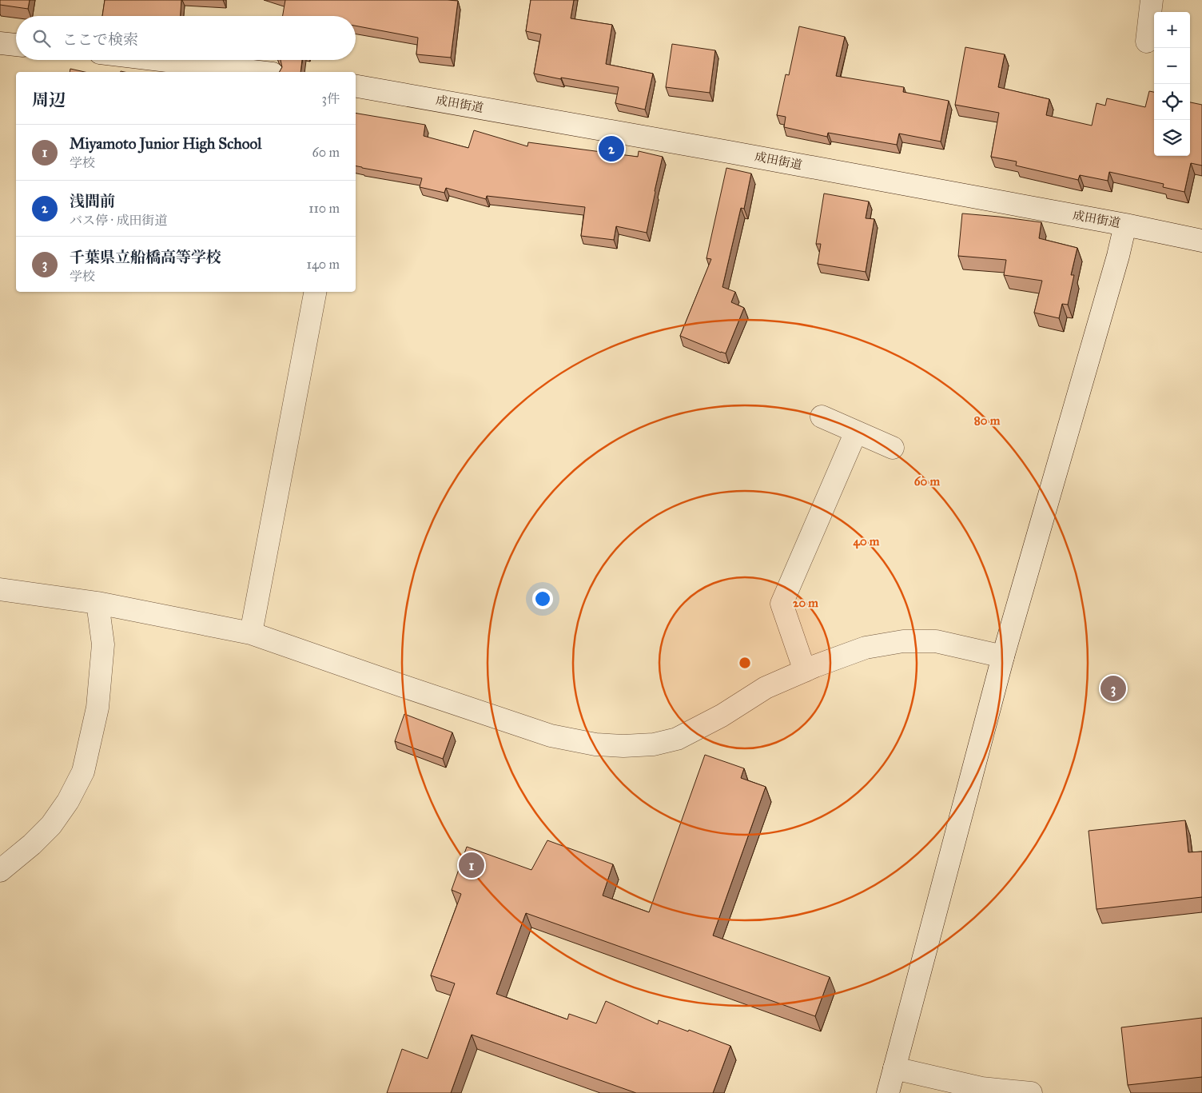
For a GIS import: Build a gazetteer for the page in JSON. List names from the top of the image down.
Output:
{
  "streets": {
    "street": ["成田街道"]
  },
  "page": {
    "map_buttons": ["+", "−"],
    "search": "ここで検索",
    "heading": ["周辺", "3件"],
    "list": [
      {
        "mark": "1",
        "name": "Miyamoto Junior High School",
        "note": "学校",
        "value": "60 m"
      },
      {
        "mark": "2",
        "name": "浅間前",
        "note": "バス停 · 成田街道",
        "value": "110 m"
      },
      {
        "mark": "3",
        "name": "千葉県立船橋高等学校",
        "note": "学校",
        "value": "140 m"
      }
    ],
    "pins": ["2", "3", "1"]
  },
  "rings": [
    "80 m",
    "60 m",
    "40 m",
    "20 m"
  ]
}
